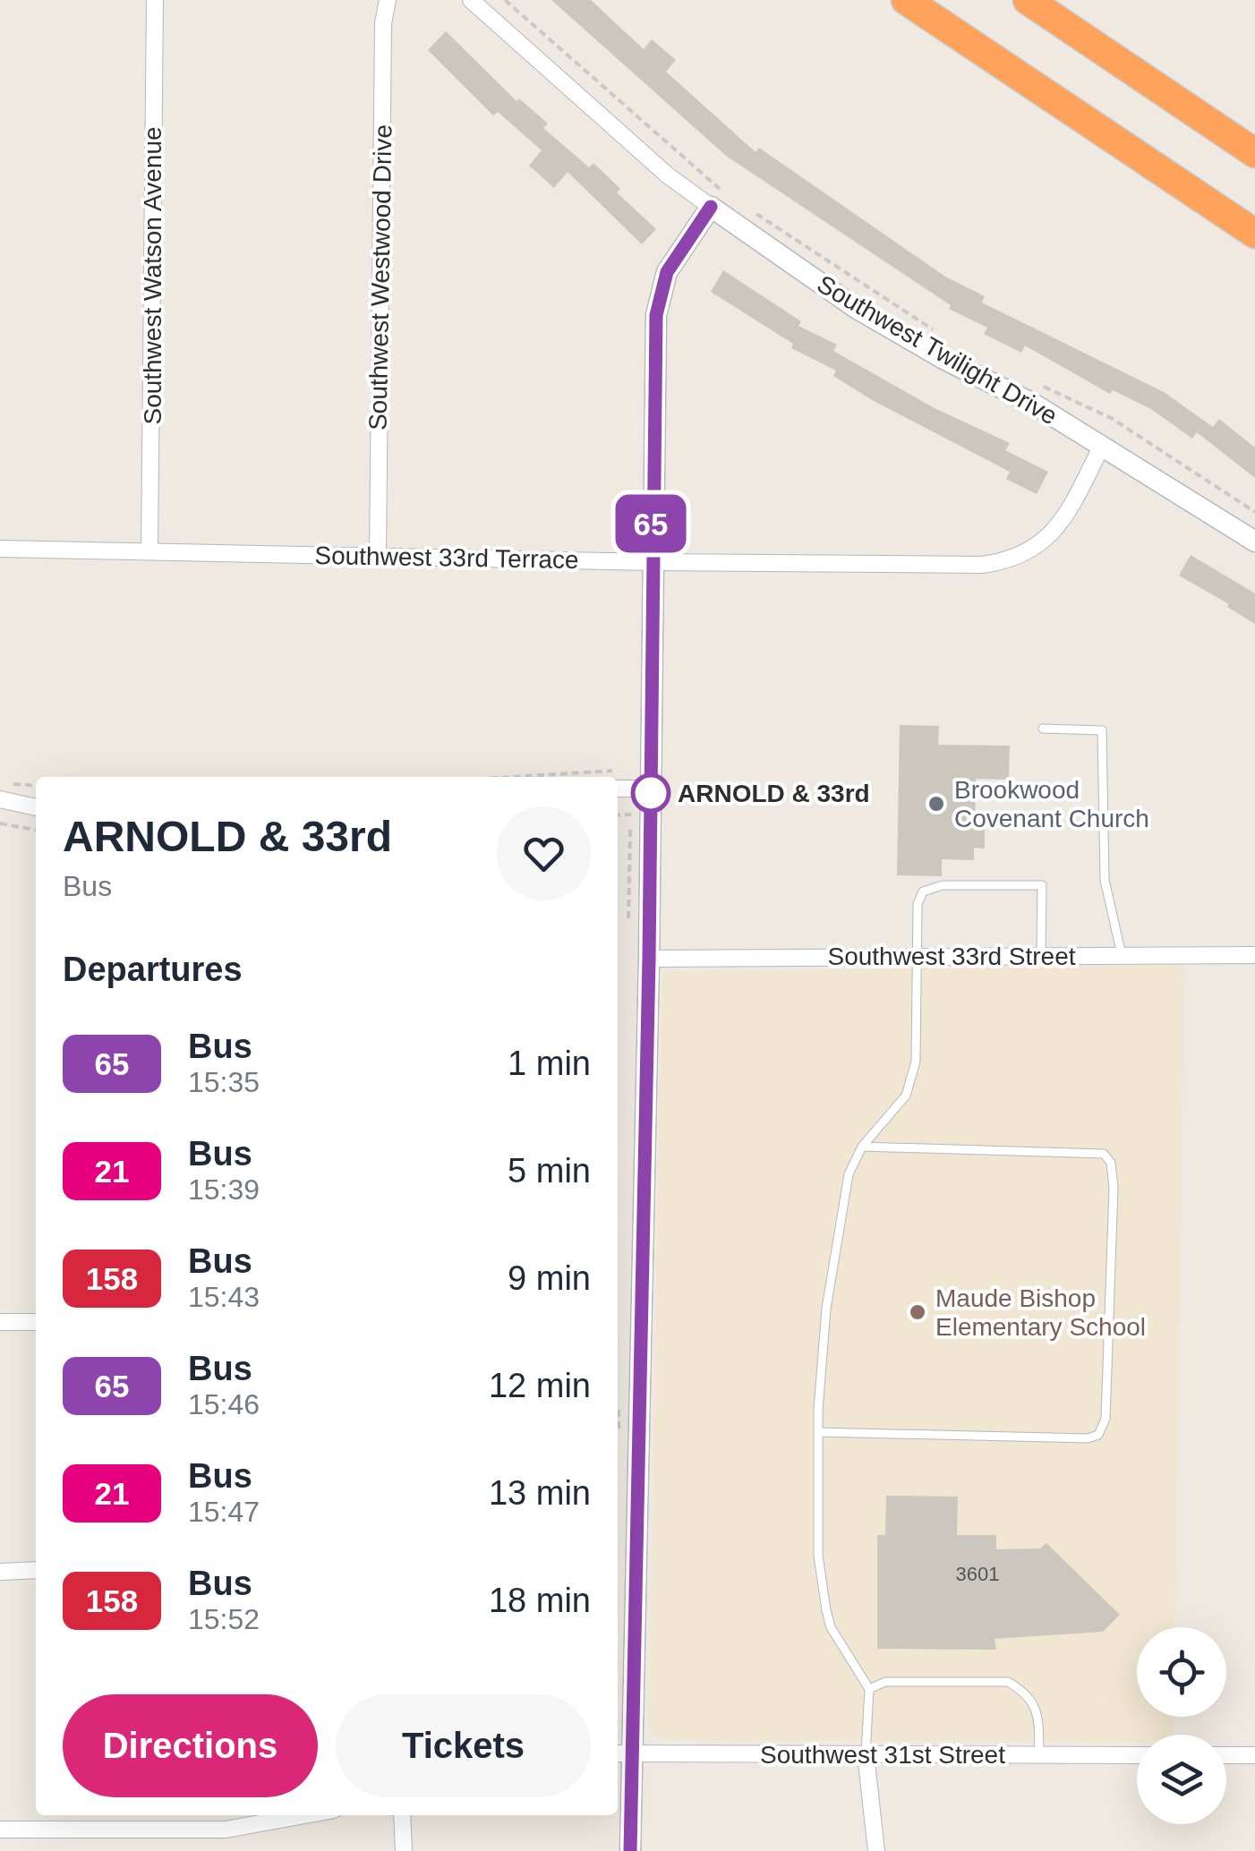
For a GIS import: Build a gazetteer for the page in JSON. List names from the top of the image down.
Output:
{
  "streets": {
    "street": [
      "Southwest Watson Avenue",
      "Southwest Westwood Drive",
      "Southwest Twilight Drive",
      "Southwest 33rd Terrace",
      "Southwest 33rd Street",
      "Southwest 31st Street"
    ]
  },
  "crossings": [
    ["Southwest Watson Avenue", "Southwest 33rd Terrace"],
    ["Southwest Westwood Drive", "Southwest 33rd Terrace"],
    ["Southwest Twilight Drive", "Southwest 33rd Terrace"]
  ],
  "places": ["ARNOLD & 33rd", "Brookwood Covenant Church", "Maude Bishop Elementary School"],
  "lines": ["bus line 65"],
  "house_numbers": ["3601"],
  "page": {
    "on_map": "65",
    "heading": [
      ["ARNOLD & 33rd", "Bus"],
      "Departures"
    ],
    "list": [
      {
        "mark": "65",
        "name": "Bus",
        "note": "15:35",
        "value": "1 min"
      },
      {
        "mark": "21",
        "name": "Bus",
        "note": "15:39",
        "value": "5 min"
      },
      {
        "mark": "158",
        "name": "Bus",
        "note": "15:43",
        "value": "9 min"
      },
      {
        "mark": "65",
        "name": "Bus",
        "note": "15:46",
        "value": "12 min"
      },
      {
        "mark": "21",
        "name": "Bus",
        "note": "15:47",
        "value": "13 min"
      },
      {
        "mark": "158",
        "name": "Bus",
        "note": "15:52",
        "value": "18 min"
      }
    ],
    "buttons": ["Directions", "Tickets"]
  }
}
